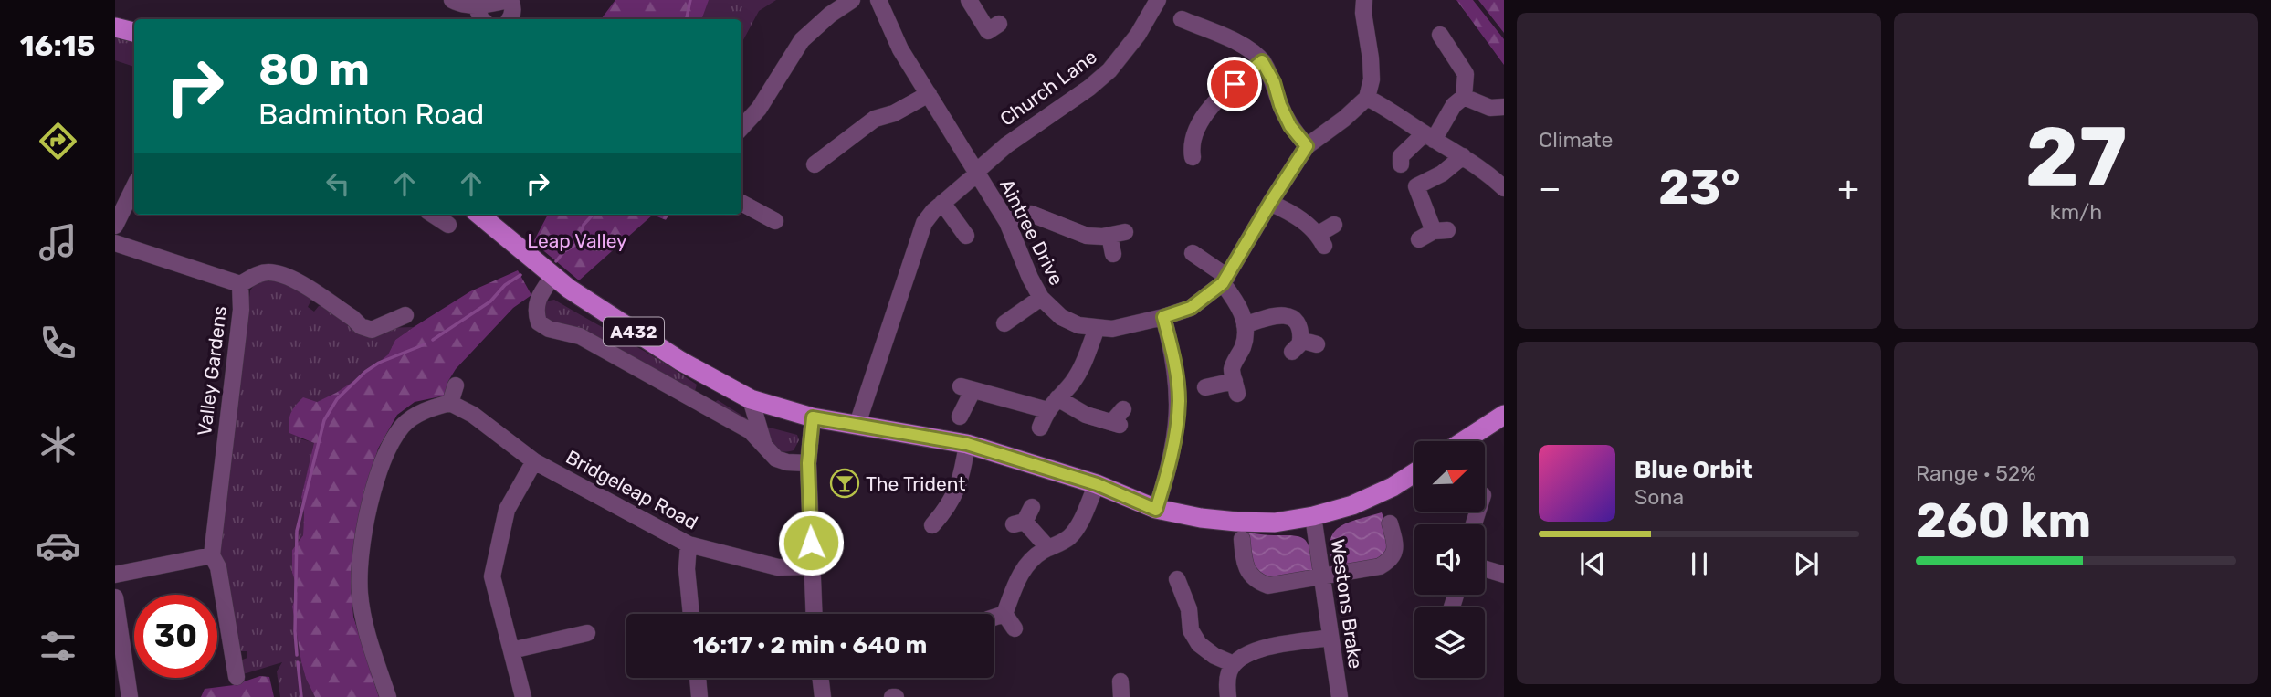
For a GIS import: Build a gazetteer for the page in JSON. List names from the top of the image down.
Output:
{
  "streets": {
    "main road": ["A432"],
    "street": [
      "Church Lane",
      "Aintree Drive",
      "Valley Gardens",
      "Bridgeleap Road",
      "Westons Brake"
    ]
  },
  "crossings": [
    ["Church Lane", "Aintree Drive"],
    ["Church Lane", "A432"],
    ["A432", "Westons Brake"]
  ],
  "parks": ["Leap Valley"],
  "places": {
    "bar": ["The Trident"]
  },
  "north": "top right",
  "page": {
    "tabs": "16:15",
    "tile": [
      "Climate",
      ["27", "km/h"],
      ["Range · 52%", "260 km"]
    ],
    "turn": ["80 m", "Badminton Road"],
    "heat": ["−", "23°", "+"],
    "song": ["Blue Orbit", "Sona"],
    "limit": "30",
    "trip": "16:17 · 2 min · 640 m"
  }
}
